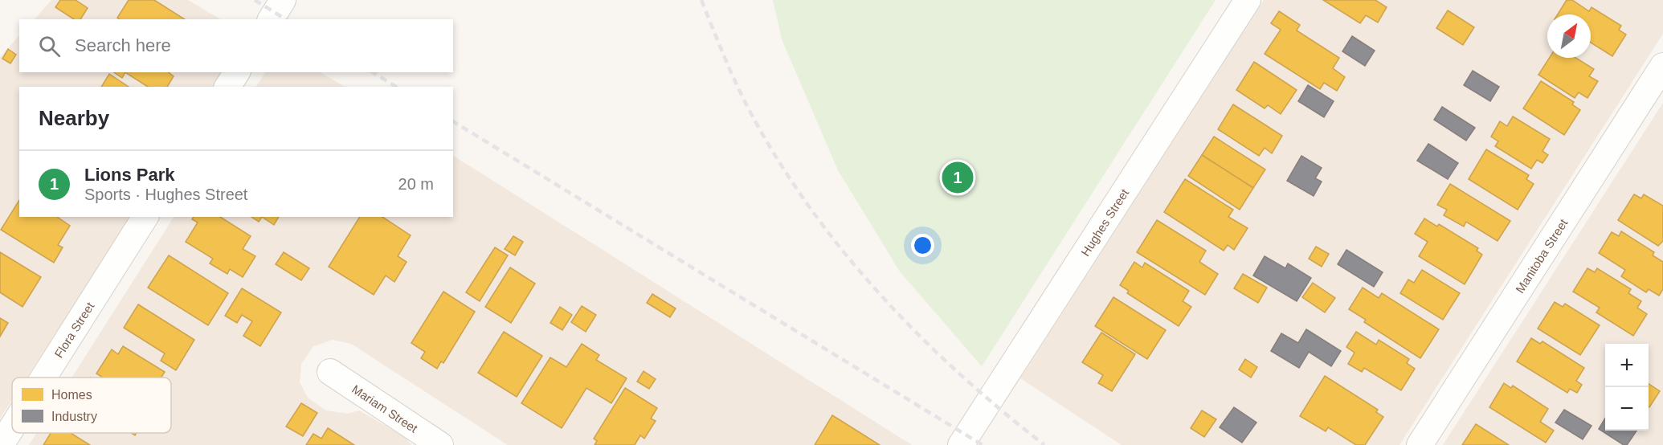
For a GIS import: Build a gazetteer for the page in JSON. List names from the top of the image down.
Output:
{
  "streets": {
    "street": [
      "Hughes Street",
      "Manitoba Street",
      "Flora Street",
      "Mariam Street"
    ]
  },
  "legend": ["Homes", "Industry"],
  "north": "top right",
  "page": {
    "search": "Search here",
    "heading": "Nearby",
    "list": [
      {
        "mark": "1",
        "name": "Lions Park",
        "note": "Sports · Hughes Street",
        "value": "20 m"
      }
    ],
    "pins": "1",
    "map_buttons": ["+", "−"]
  }
}
